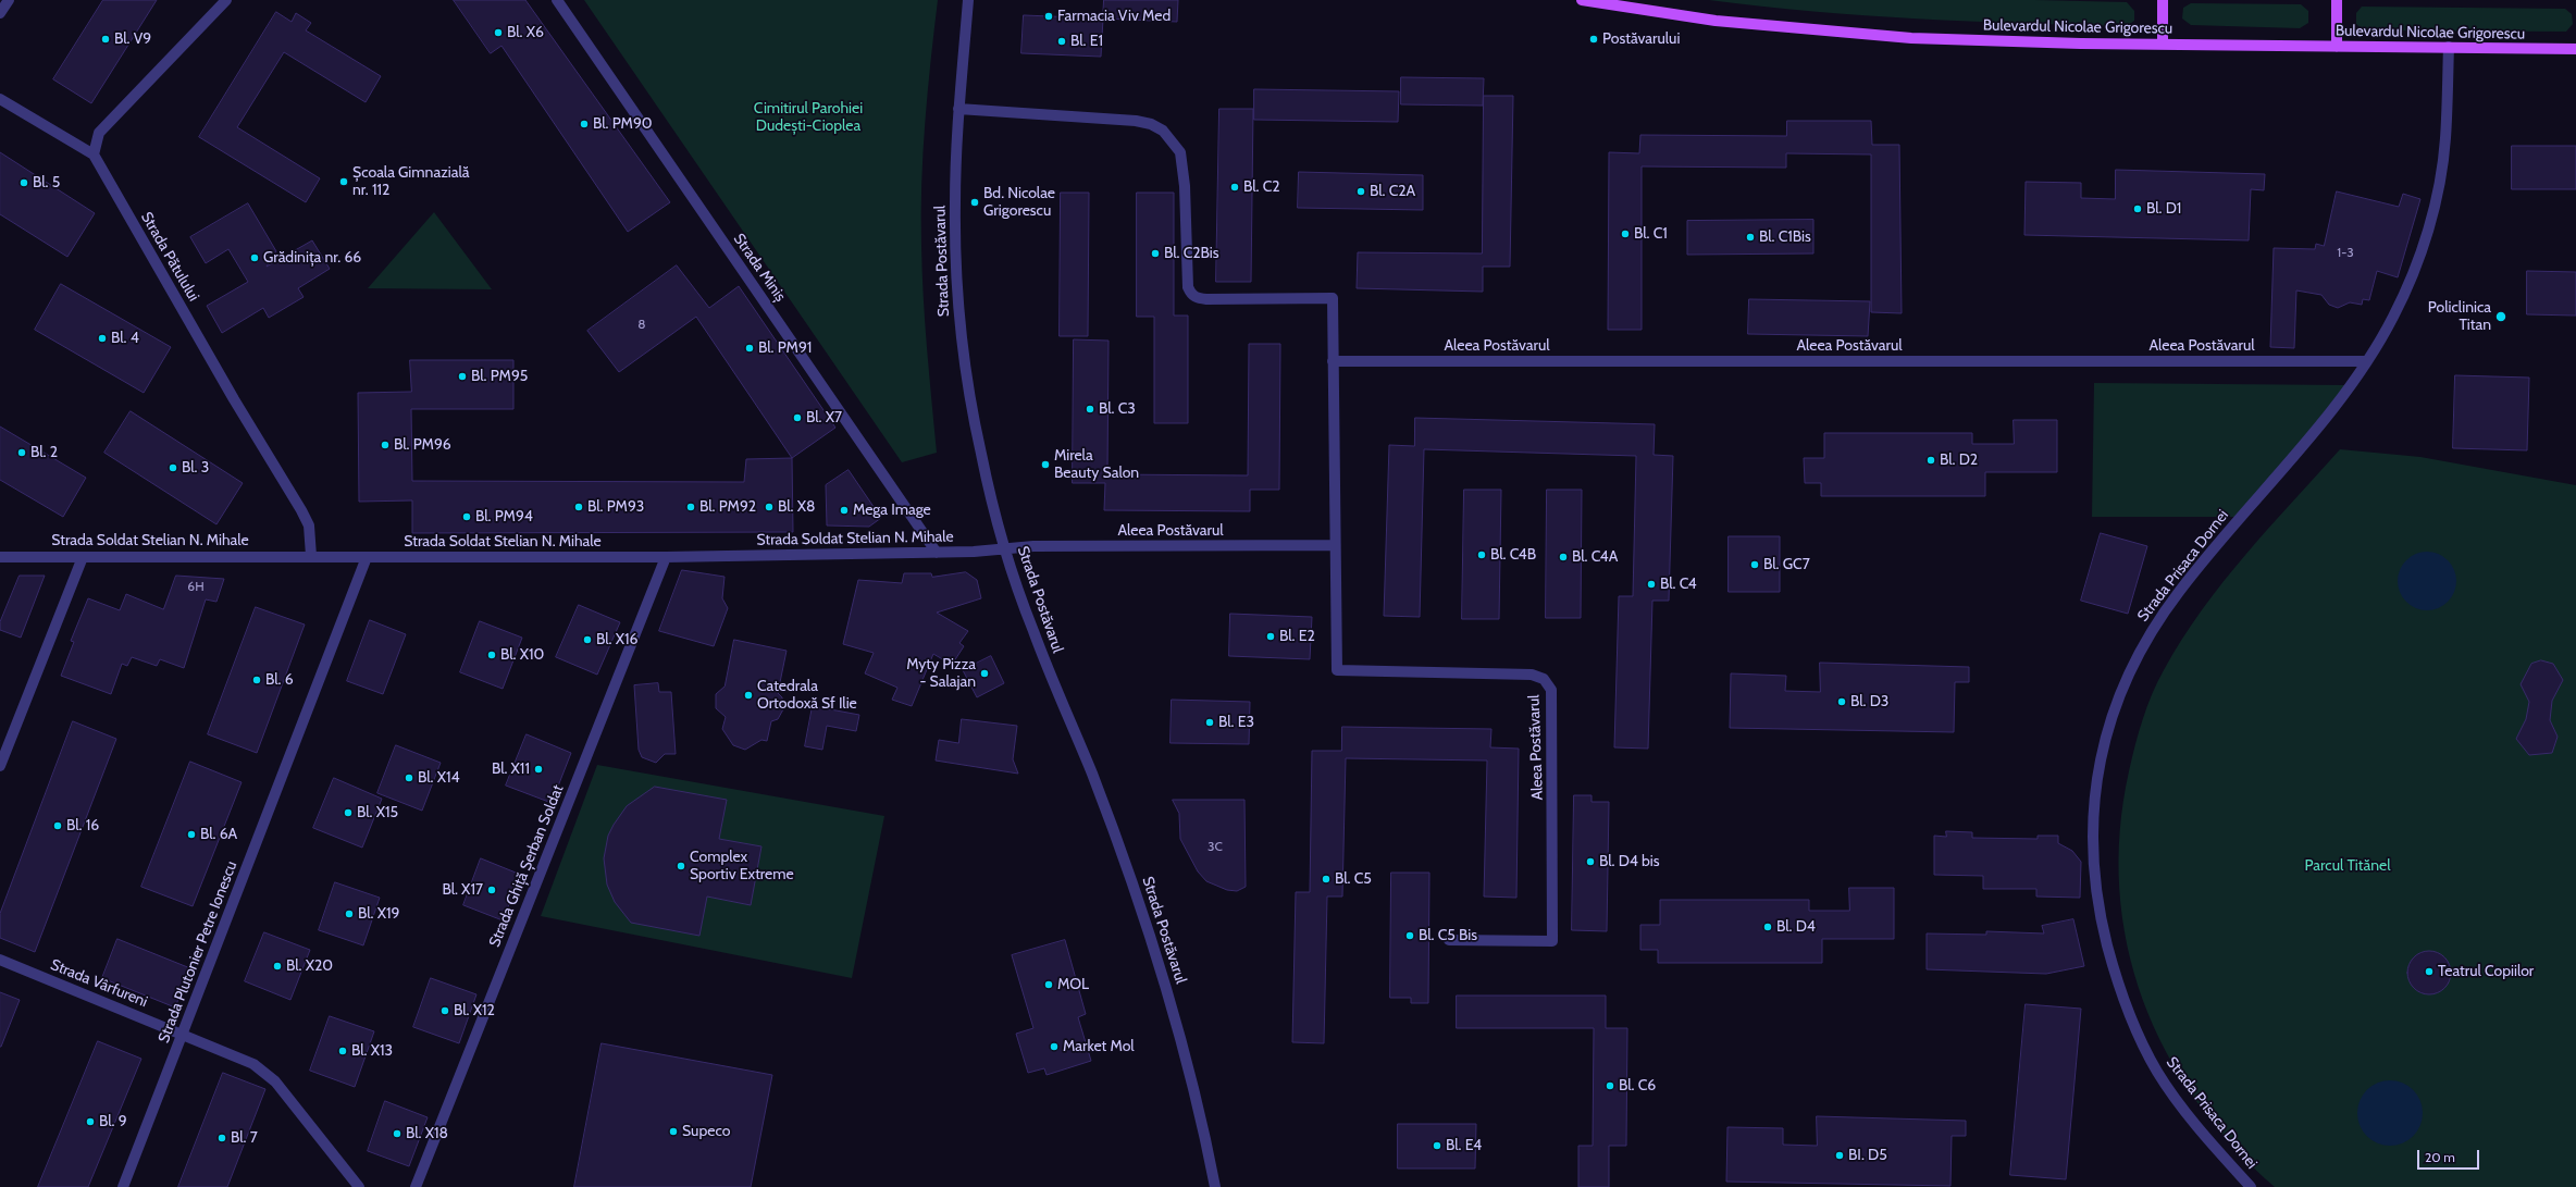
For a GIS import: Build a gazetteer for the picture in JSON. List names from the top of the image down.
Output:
{
  "streets": {
    "main road": ["Bulevardul Nicolae Grigorescu"],
    "street": [
      "Strada Pătulului",
      "Strada Postăvarul",
      "Strada Miniș",
      "Aleea Postăvarul",
      "Strada Soldat Stelian N. Mihale",
      "Strada Prisaca Dornei",
      "Strada Ghiță Șerban Soldat",
      "Strada Plutonier Petre Ionescu",
      "Strada Vârfureni"
    ]
  },
  "crossings": [
    ["Bulevardul Nicolae Grigorescu", "Strada Prisaca Dornei"],
    ["Strada Pătulului", "Strada Soldat Stelian N. Mihale"],
    ["Strada Postăvarul", "Aleea Postăvarul"],
    ["Strada Postăvarul", "Strada Soldat Stelian N. Mihale"],
    ["Strada Miniș", "Strada Soldat Stelian N. Mihale"],
    ["Aleea Postăvarul", "Strada Soldat Stelian N. Mihale"],
    ["Aleea Postăvarul", "Strada Prisaca Dornei"],
    ["Strada Soldat Stelian N. Mihale", "Strada Ghiță Șerban Soldat"],
    ["Strada Soldat Stelian N. Mihale", "Strada Plutonier Petre Ionescu"],
    ["Strada Plutonier Petre Ionescu", "Strada Vârfureni"]
  ],
  "parks": ["Cimitirul Parohiei Dudești-Cioplea", "Parcul Titănel"],
  "places": [
    "Farmacia Viv Med",
    "Bl. X6",
    "Bl. V9",
    "Postăvarului",
    "Bl. E1",
    "Bl. PM90",
    "Școala Gimnazială nr. 112",
    "Bl. 5",
    "Bl. C2",
    "Bl. C2A",
    "Bd. Nicolae Grigorescu",
    "Bl. D1",
    "Bl. C1",
    "Bl. C1Bis",
    "Bl. C2Bis",
    "Grădinița nr. 66",
    "Policlinica Titan",
    "Bl. 4",
    "Bl. PM91",
    "Bl. PM95",
    "Bl. C3",
    "Bl. X7",
    "Bl. PM96",
    "Bl. 2",
    "Bl. D2",
    "Mirela Beauty Salon",
    "Bl. 3",
    "Bl. PM93",
    "Bl. PM92",
    "Bl. X8",
    "Mega Image",
    "Bl. PM94",
    "Bl. C4B",
    "Bl. C4A",
    "Bl. GC7",
    "Bl. C4",
    "Bl. E2",
    "Bl. X16",
    "Bl. X10",
    "Myty Pizza - Salajan",
    "Bl. 6",
    "Catedrala Ortodoxă Sf Ilie",
    "Bl. D3",
    "Bl. E3",
    "Bl. X11",
    "Bl. X14",
    "Bl. X15",
    "Bl. 16",
    "Bl. 6A",
    "Bl. D4 bis",
    "Complex Sportiv Extreme",
    "Bl. C5",
    "Bl. X17",
    "Bl. X19",
    "Bl. D4",
    "Bl. C5 Bis",
    "Bl. X20",
    "Teatrul Copiilor",
    "MOL",
    "Bl. X12",
    "Market Mol",
    "Bl. X13",
    "Bl. C6",
    "Bl. 9",
    "Supeco",
    "Bl. X18",
    "Bl. 7",
    "Bl. E4",
    "BI. D5"
  ],
  "house_numbers": [
    "1-3",
    "8",
    "6H",
    "3C"
  ],
  "scale_bar": "20 m"
}
